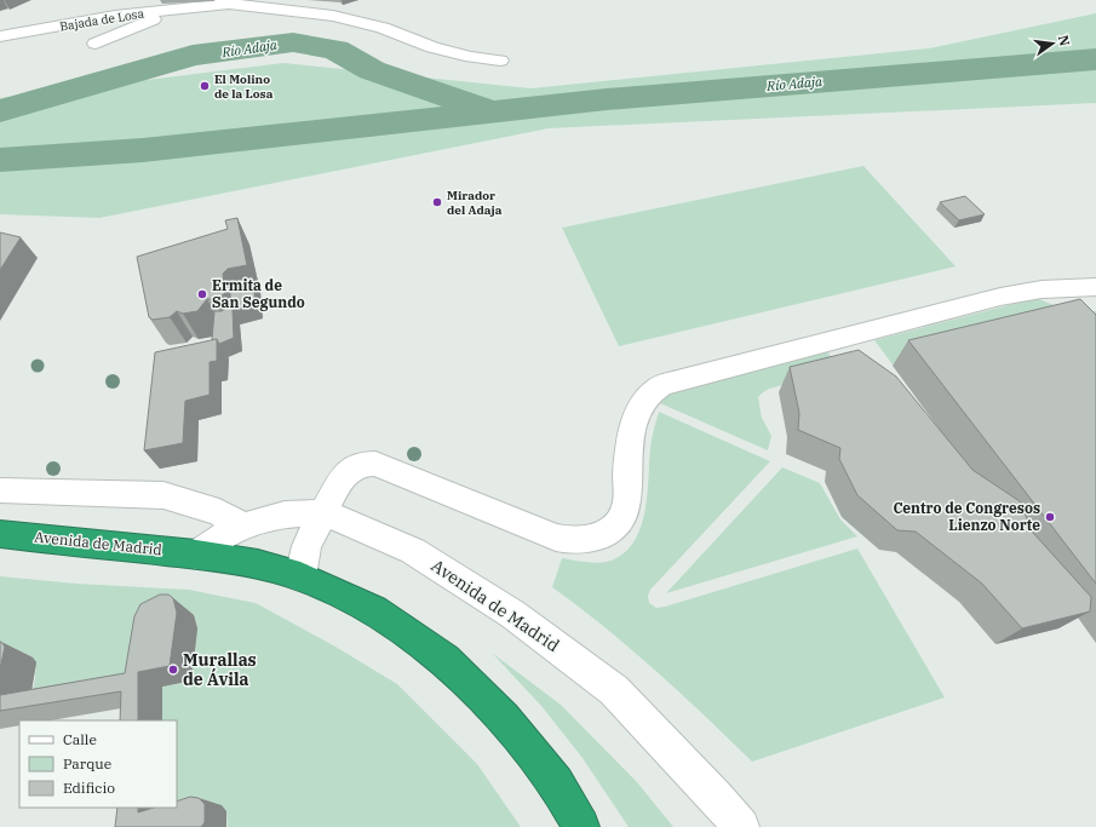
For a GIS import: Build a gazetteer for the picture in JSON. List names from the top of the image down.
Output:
{
  "streets": {
    "highway": ["Avenida de Madrid"],
    "street": ["Bajada de Losa"]
  },
  "water": ["Río Adaja"],
  "places": [
    "El Molino de la Losa",
    "Mirador del Adaja",
    "Ermita de San Segundo",
    "Centro de Congresos Lienzo Norte",
    "Murallas de Ávila"
  ],
  "legend": ["Calle", "Parque", "Edificio"],
  "north": "right"
}
